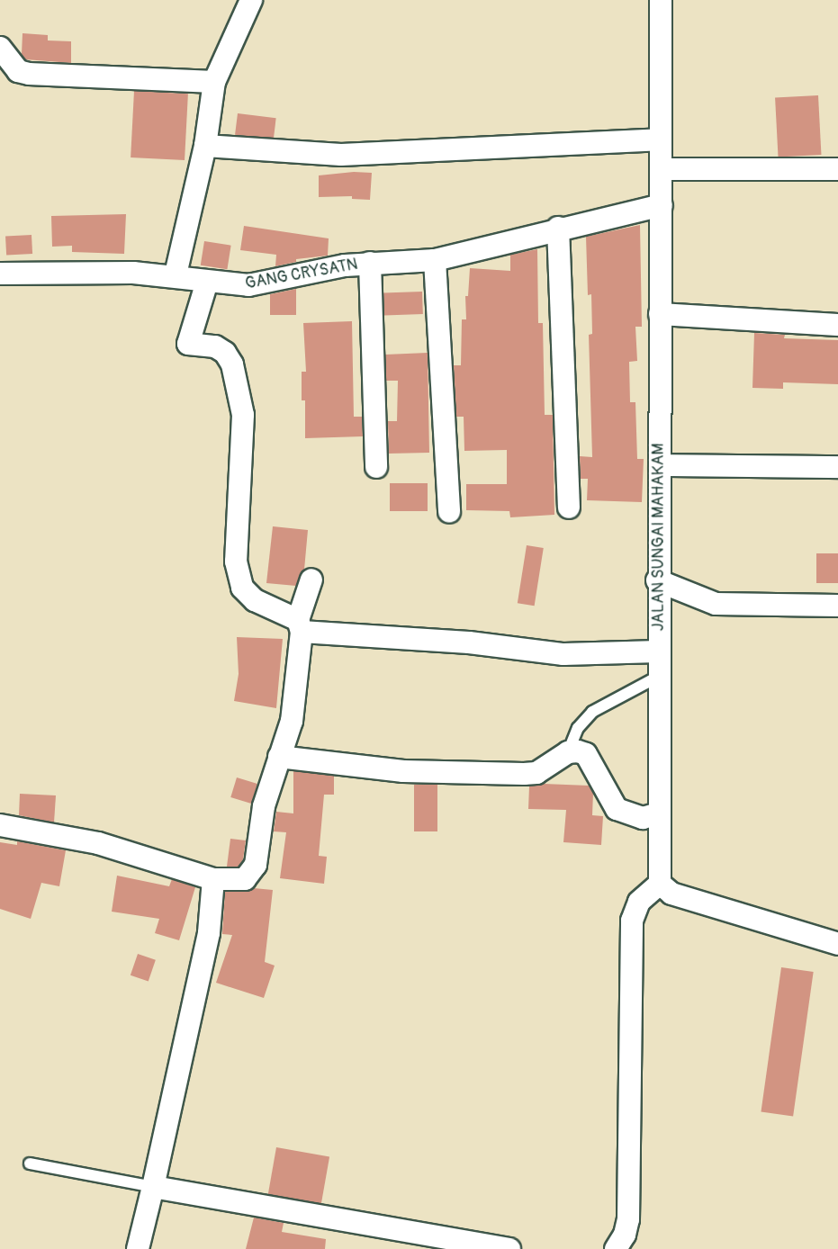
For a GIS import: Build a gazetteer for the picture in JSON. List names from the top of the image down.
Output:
{
  "streets": {
    "street": ["GANG CRYSATN", "JALAN SUNGAI MAHAKAM"]
  },
  "crossings": [
    ["GANG CRYSATN", "JALAN SUNGAI MAHAKAM"]
  ]
}
